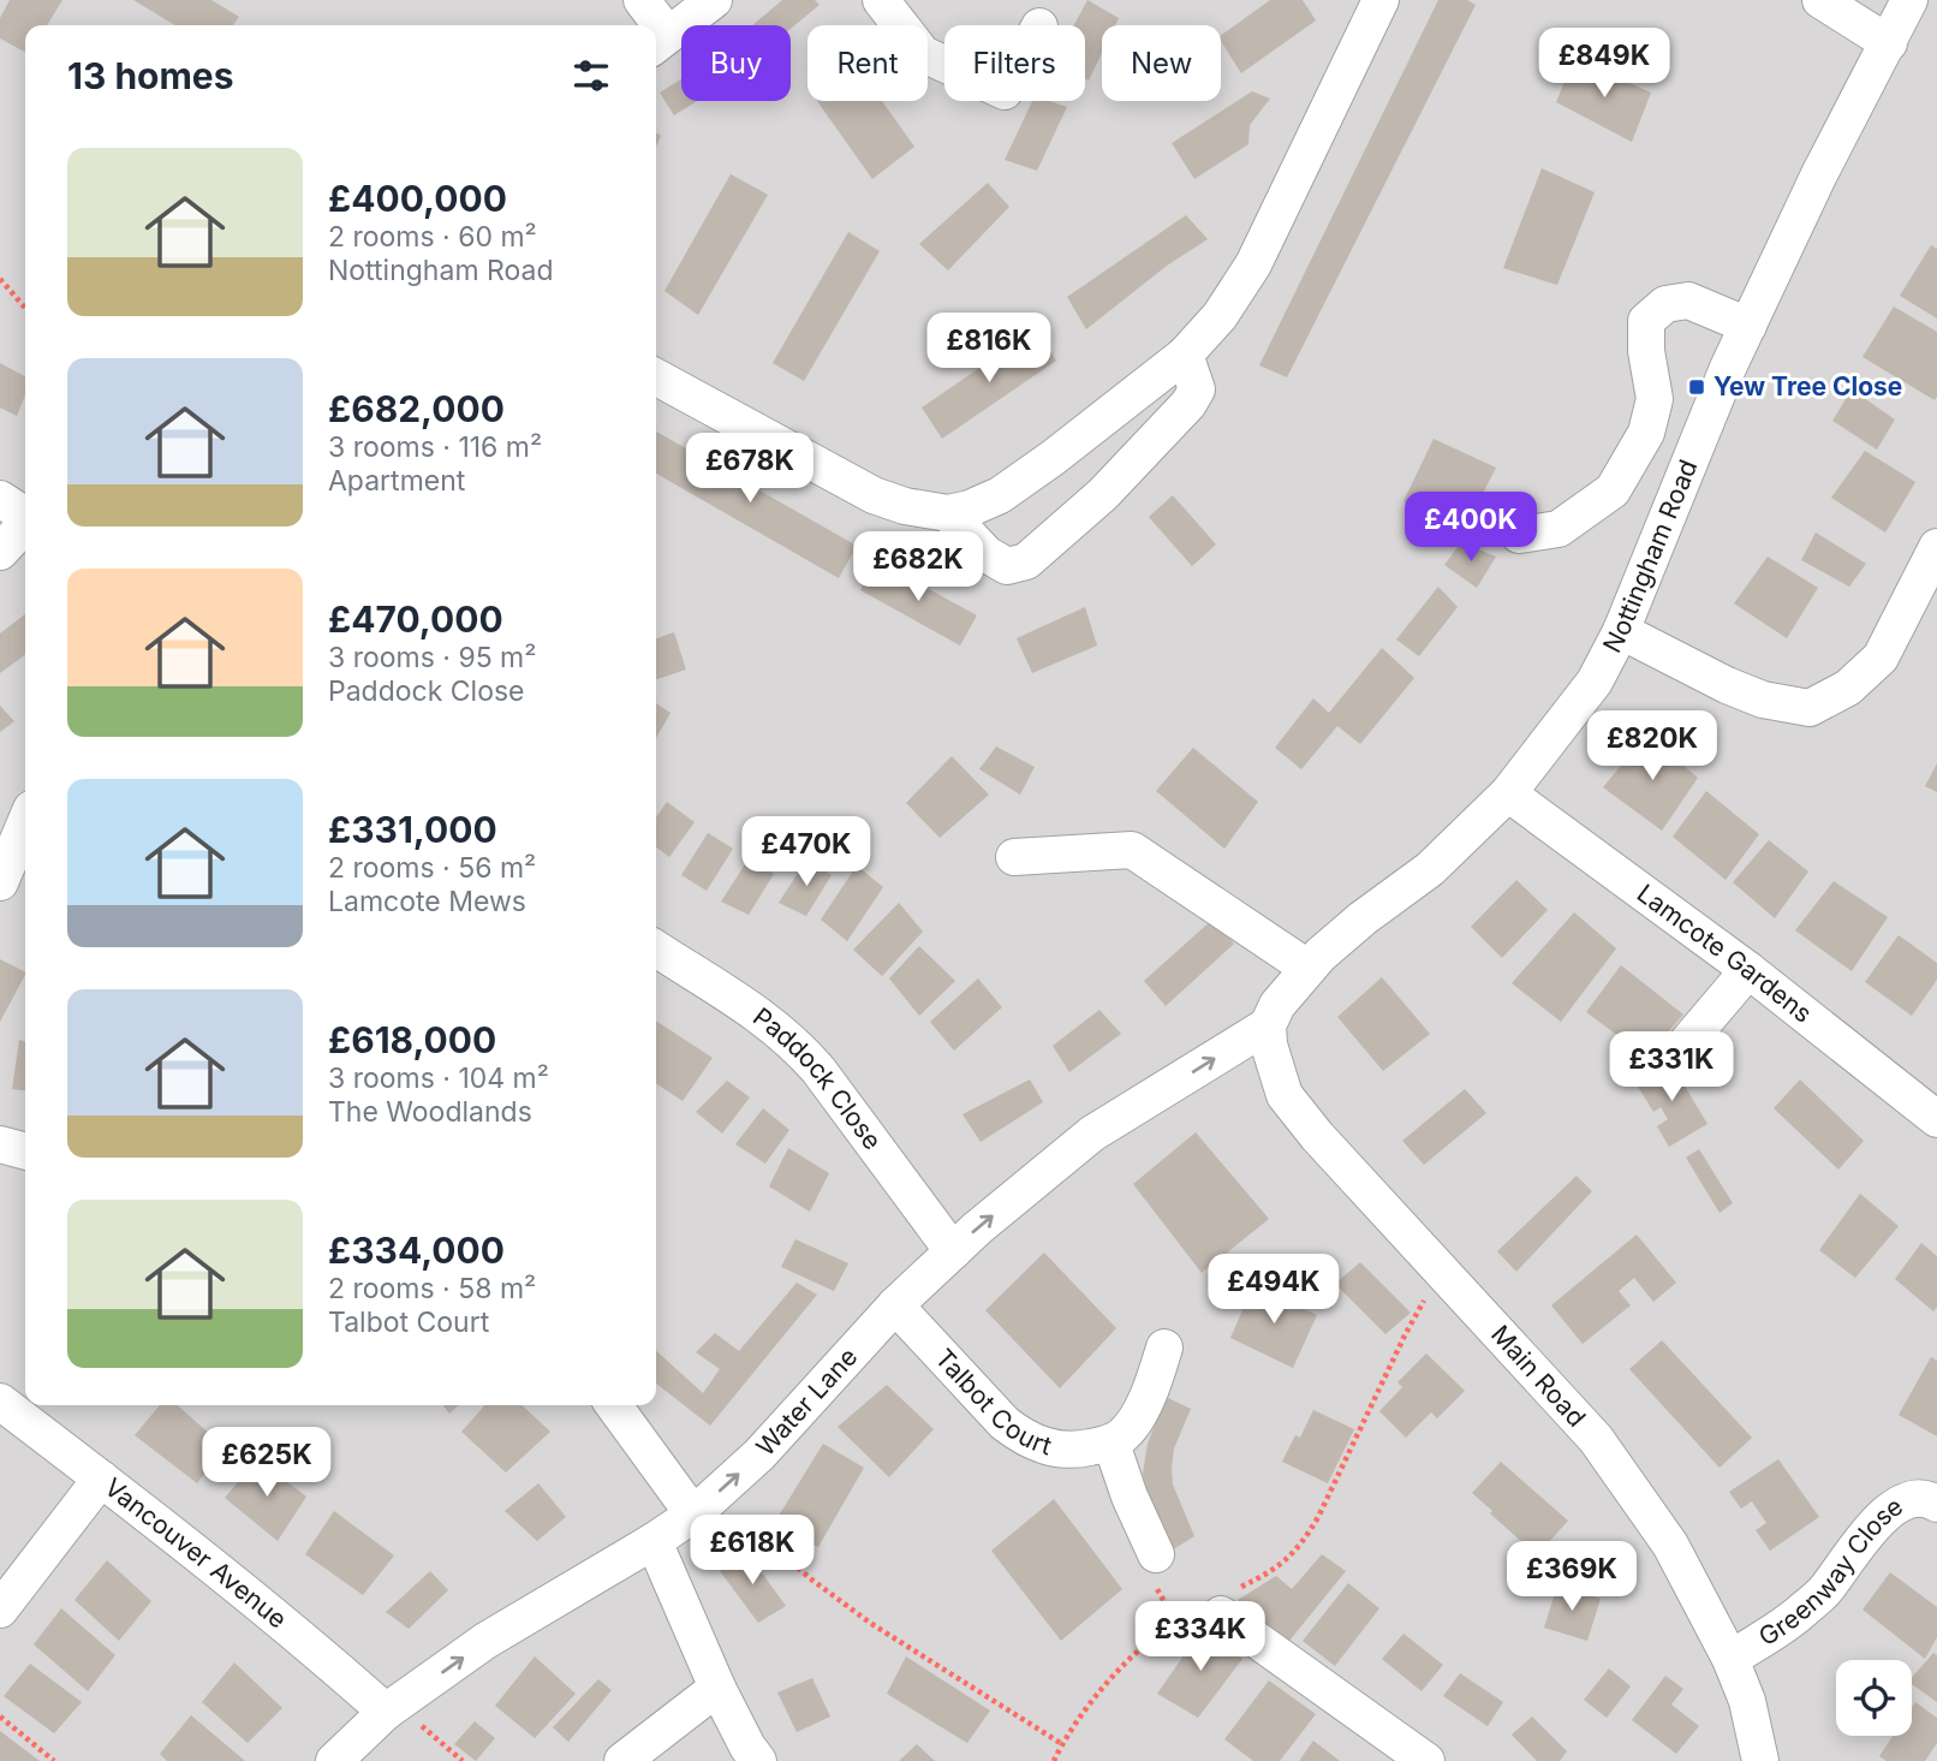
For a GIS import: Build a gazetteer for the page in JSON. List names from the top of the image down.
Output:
{
  "streets": {
    "street": [
      "Nottingham Road",
      "Lamcote Gardens",
      "Paddock Close",
      "Main Road",
      "Talbot Court",
      "Water Lane",
      "Vancouver Avenue",
      "Greenway Close"
    ]
  },
  "crossings": [
    ["Nottingham Road", "Lamcote Gardens"],
    ["Nottingham Road", "Main Road"],
    ["Nottingham Road", "Water Lane"],
    ["Paddock Close", "Water Lane"],
    ["Main Road", "Water Lane"],
    ["Main Road", "Greenway Close"],
    ["Talbot Court", "Water Lane"],
    ["Water Lane", "Vancouver Avenue"]
  ],
  "one_way": ["Water Lane"],
  "places": {
    "transit": ["Yew Tree Close"]
  },
  "page": {
    "chip": [
      "Buy",
      "Rent",
      "Filters",
      "New"
    ],
    "heading": "13 homes",
    "price": [
      "£849K",
      "£816K",
      "£678K",
      "£400K",
      "£682K",
      "£820K",
      "£470K",
      "£331K",
      "£494K",
      "£625K",
      "£618K",
      "£369K",
      "£334K"
    ],
    "list": [
      {
        "name": "£400,000",
        "note": "2 rooms · 60 m² · Nottingham Road"
      },
      {
        "name": "£682,000",
        "note": "3 rooms · 116 m² · Apartment"
      },
      {
        "name": "£470,000",
        "note": "3 rooms · 95 m² · Paddock Close"
      },
      {
        "name": "£331,000",
        "note": "2 rooms · 56 m² · Lamcote Mews"
      },
      {
        "name": "£618,000",
        "note": "3 rooms · 104 m² · The Woodlands"
      },
      {
        "name": "£334,000",
        "note": "2 rooms · 58 m² · Talbot Court"
      }
    ]
  }
}
